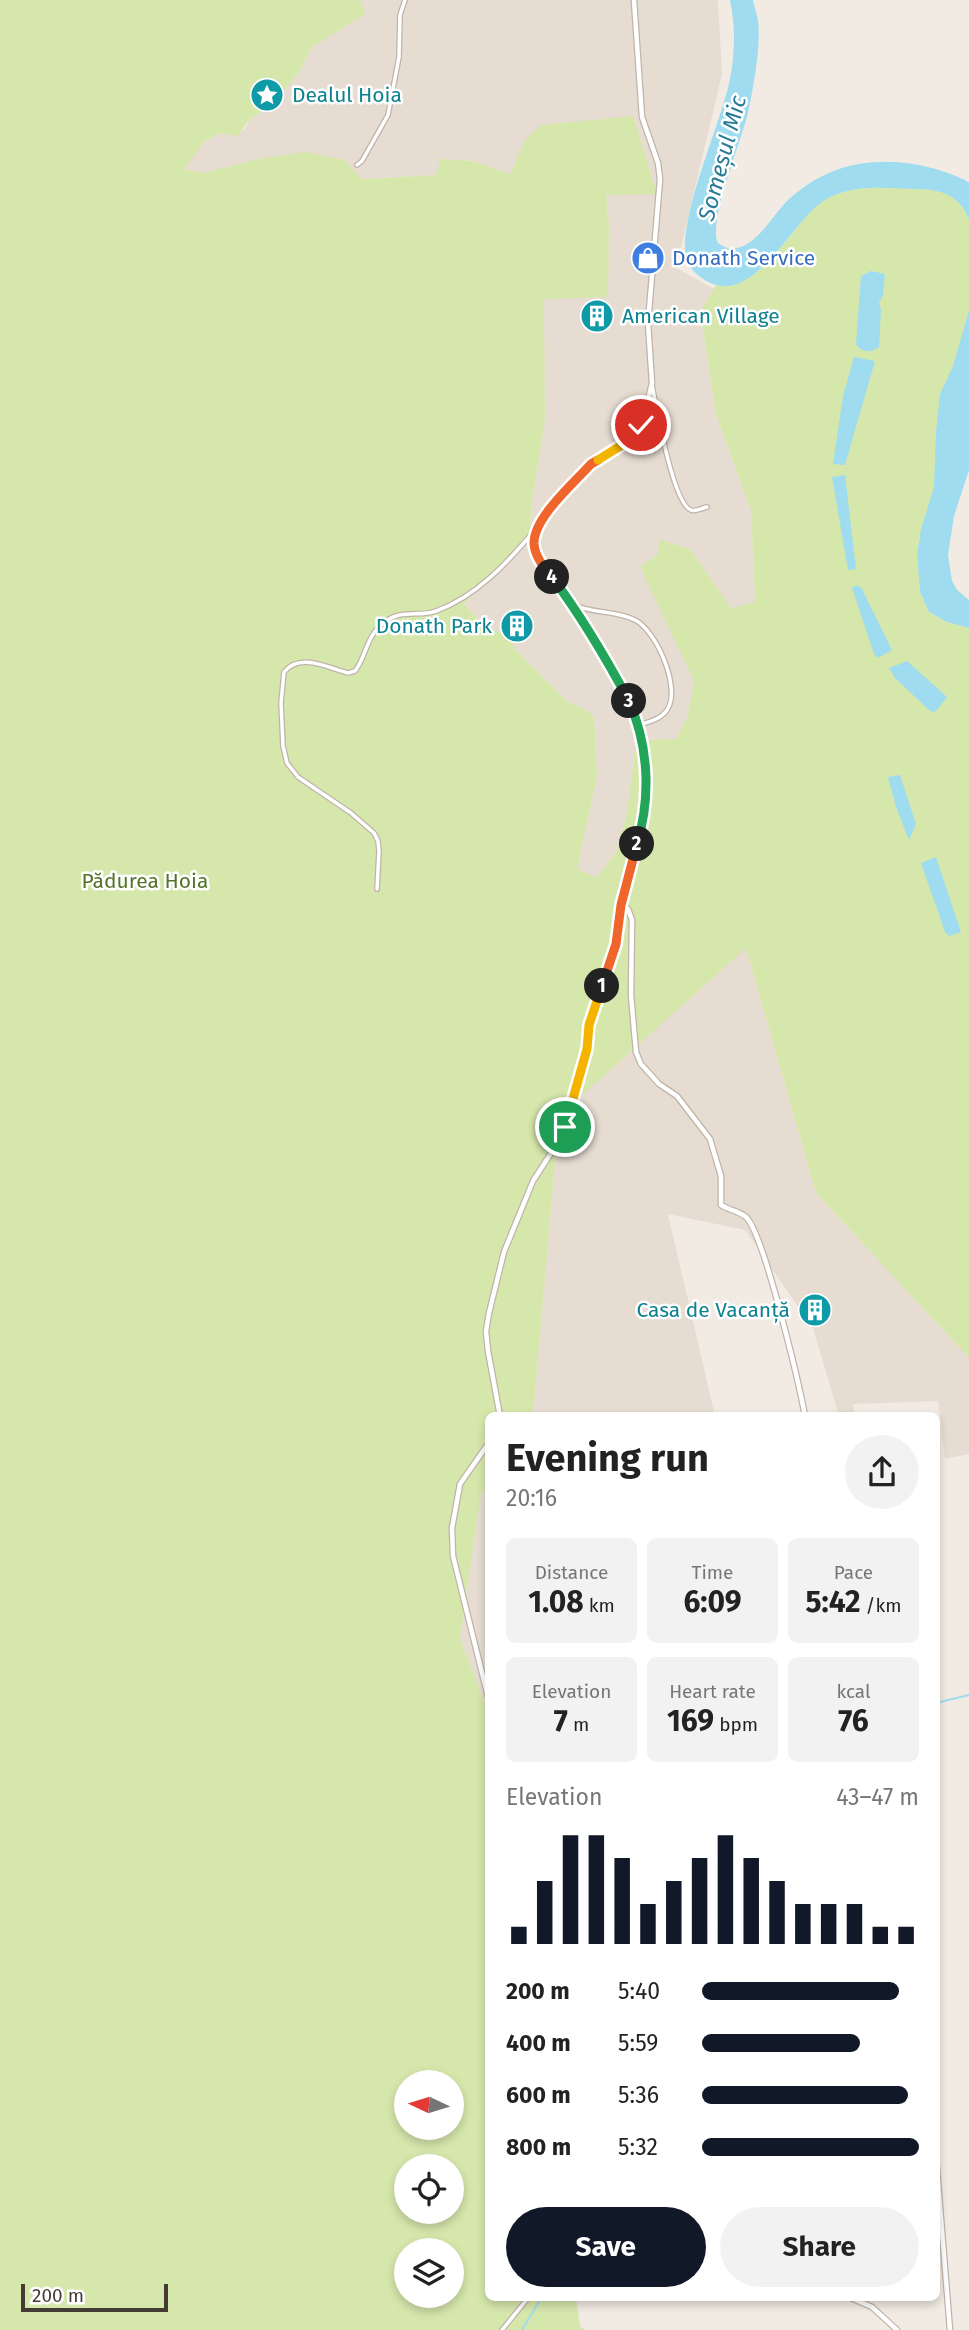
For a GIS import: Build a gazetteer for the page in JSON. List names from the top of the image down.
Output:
{
  "water": ["Someșul Mic"],
  "parks": ["Pădurea Hoia"],
  "places": {
    "place": ["Dealul Hoia"],
    "shop": ["Donath Service"],
    "building": ["American Village", "Donath Park", "Casa de Vacanță"]
  },
  "scale_bar": "200 m",
  "north": "left",
  "page": {
    "pins": [
      "4",
      "3",
      "2",
      "1"
    ],
    "heading": ["Evening run", "20:16"],
    "stats": [
      ["Distance", "1.08 km"],
      ["Time", "6:09"],
      ["Pace", "5:42 /km"],
      ["Elevation", "7 m"],
      ["Heart rate", "169 bpm"],
      ["kcal", "76"]
    ],
    "chart": ["Elevation", "43–47 m"],
    "list": [
      {
        "name": "200 m",
        "note": "5:40"
      },
      {
        "name": "400 m",
        "note": "5:59"
      },
      {
        "name": "600 m",
        "note": "5:36"
      },
      {
        "name": "800 m",
        "note": "5:32"
      }
    ],
    "buttons": ["Save", "Share"],
    "scale": "200 m"
  }
}
